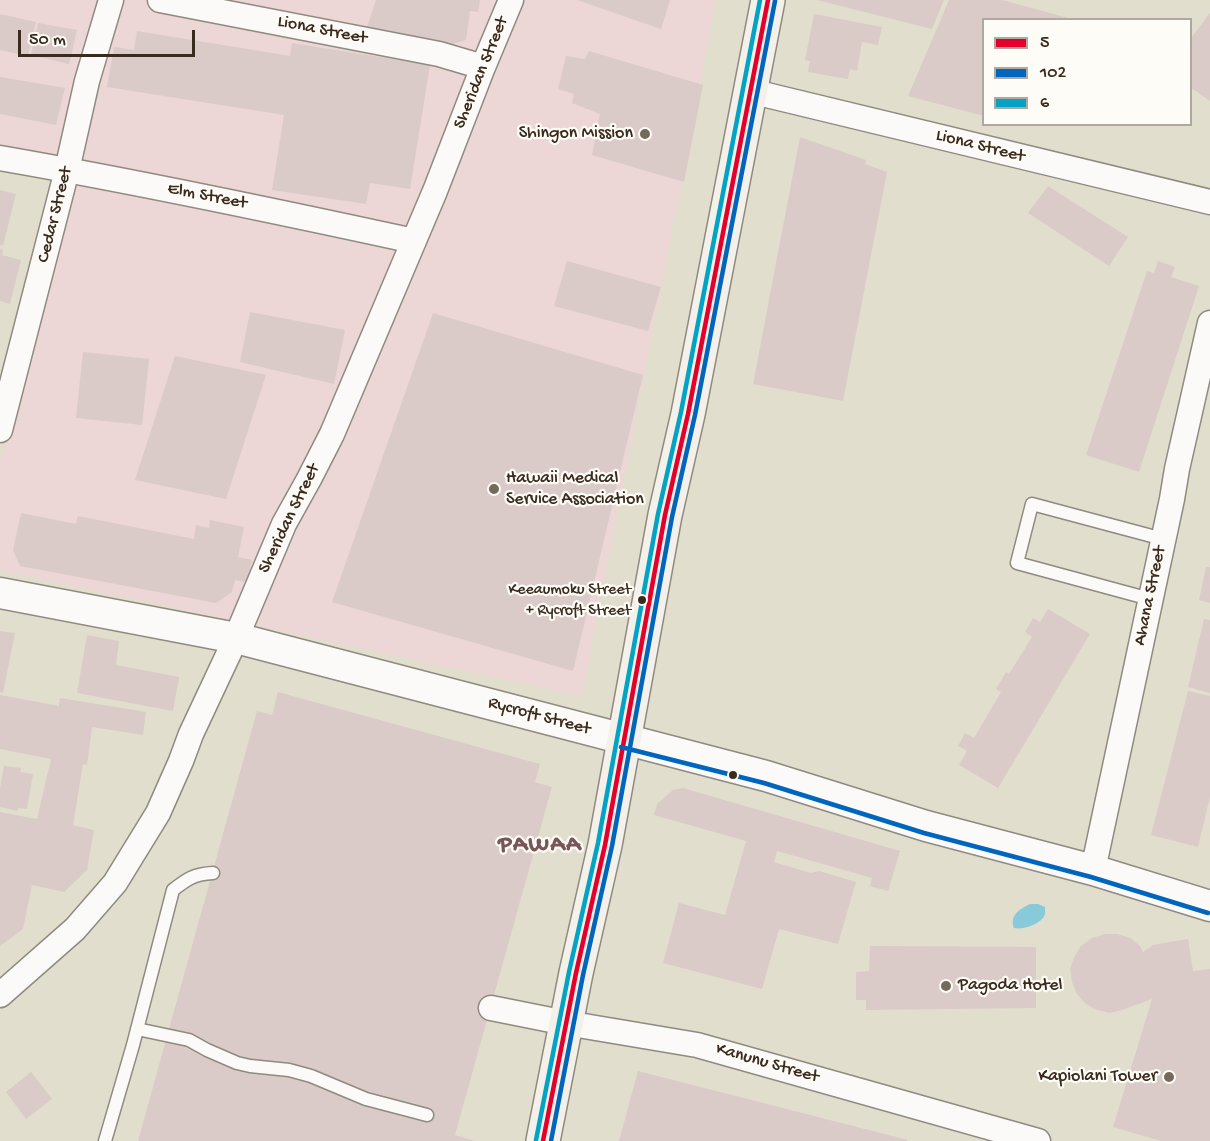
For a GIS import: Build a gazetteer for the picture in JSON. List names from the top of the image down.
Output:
{
  "streets": {
    "street": [
      "Liona Street",
      "Sheridan Street",
      "Elm Street",
      "Cedar Street",
      "Ahana Street",
      "Rycroft Street",
      "Kanunu Street"
    ]
  },
  "crossings": [
    ["Liona Street", "Sheridan Street"],
    ["Sheridan Street", "Elm Street"],
    ["Sheridan Street", "Rycroft Street"],
    ["Elm Street", "Cedar Street"],
    ["Ahana Street", "Rycroft Street"]
  ],
  "districts": ["PAWAA"],
  "places": [
    "Shingon Mission",
    "Hawaii Medical Service Association",
    "Keeaumoku Street + Rycroft Street",
    "Pagoda Hotel",
    "Kapiolani Tower"
  ],
  "lines": ["transit line 5", "transit line 6", "transit line 102"],
  "legend": ["5", "102", "6"],
  "scale_bar": "50 m"
}
